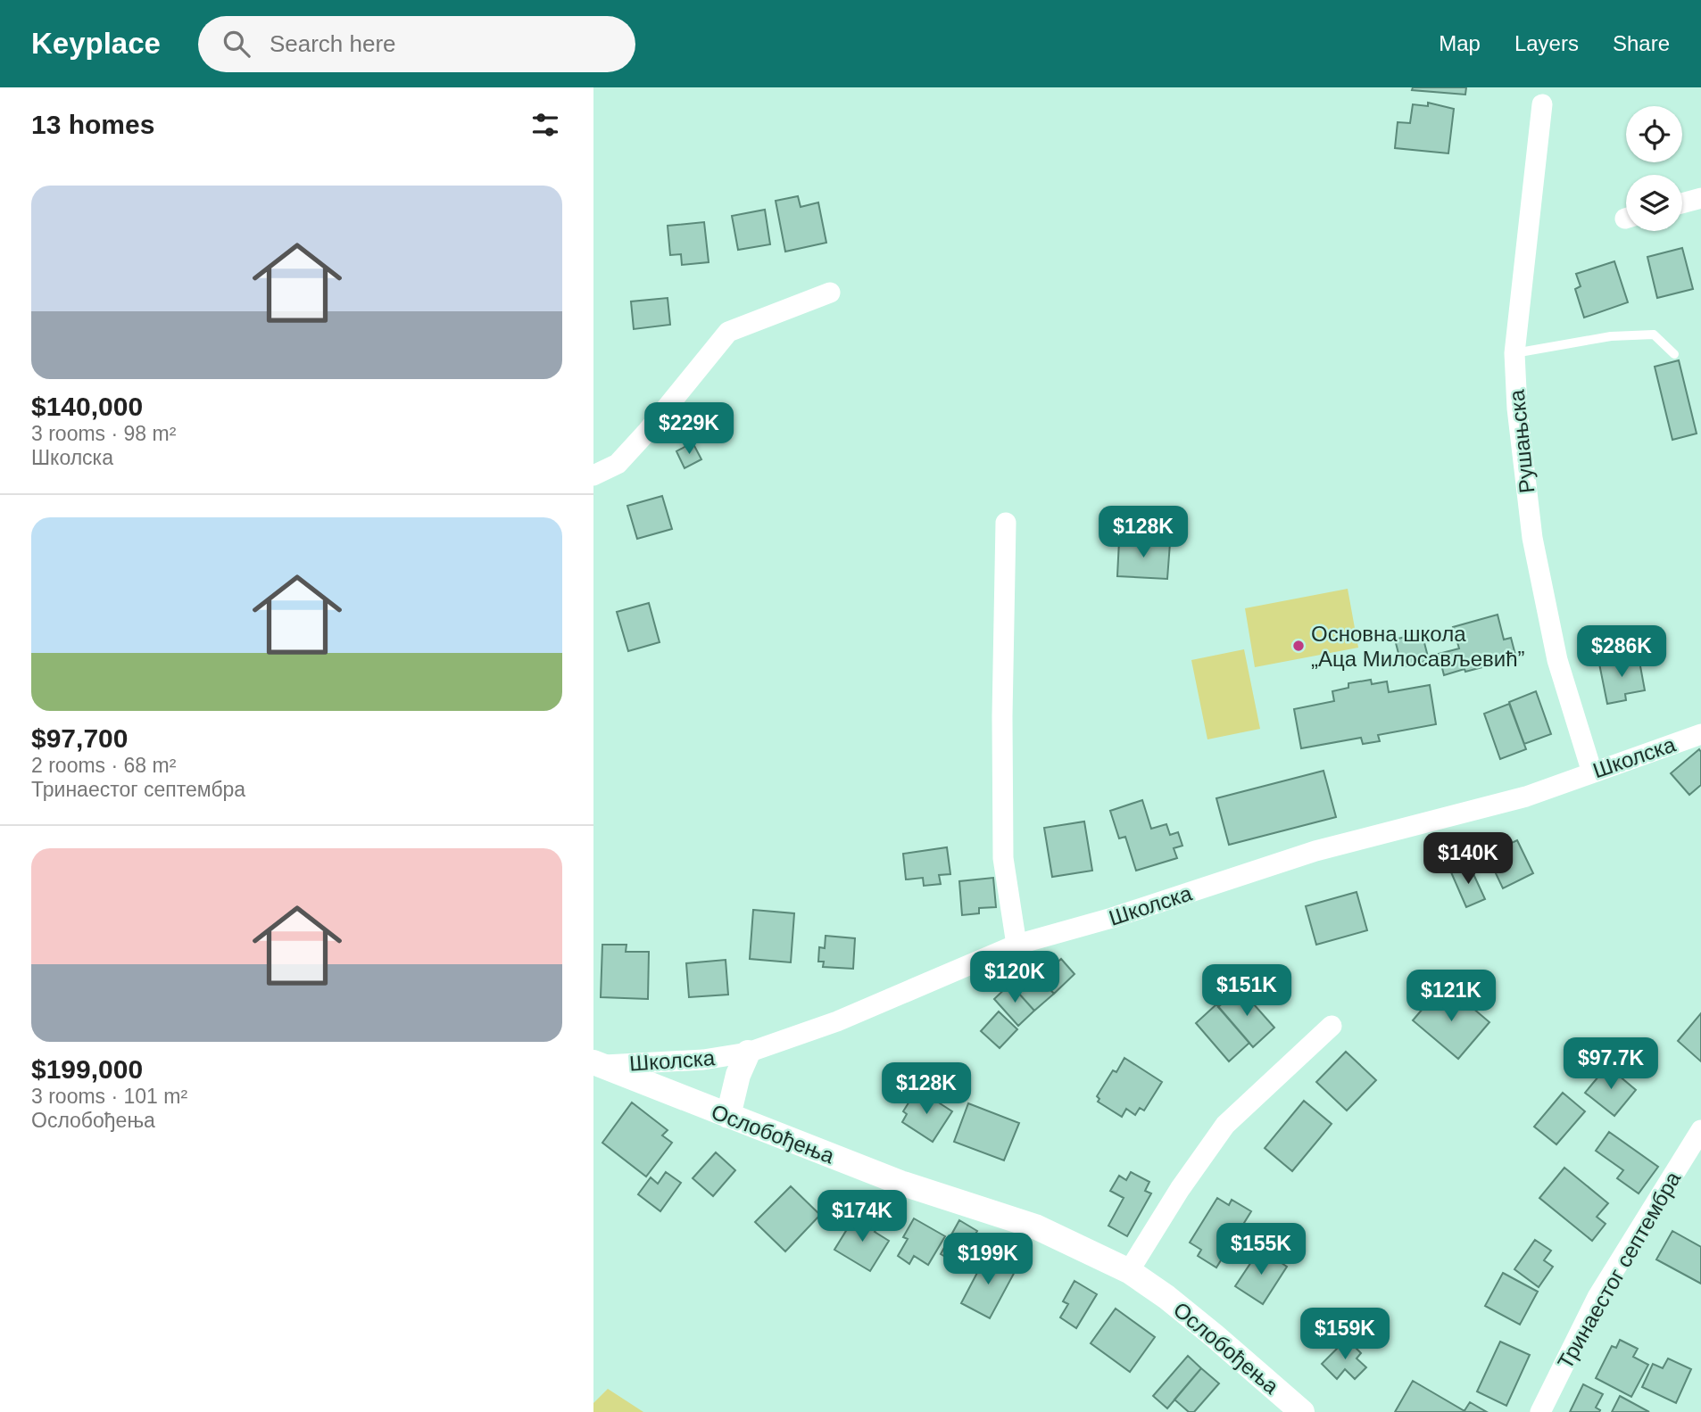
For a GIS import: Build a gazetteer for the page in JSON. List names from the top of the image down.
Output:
{
  "streets": {
    "street": [
      "Рушањска",
      "Школска",
      "Ослобођења",
      "Тринаестог септембра"
    ]
  },
  "crossings": [
    ["Рушањска", "Школска"],
    ["Школска", "Ослобођења"]
  ],
  "places": ["Основна школа „Аца Милосављевић”"],
  "page": {
    "header": "Keyplace",
    "search": "Search here",
    "nav": ["Map", "Layers", "Share"],
    "heading": "13 homes",
    "list": [
      {
        "name": "$140,000",
        "note": "3 rooms · 98 m² · Школска"
      },
      {
        "name": "$97,700",
        "note": "2 rooms · 68 m² · Тринаестог септембра"
      },
      {
        "name": "$199,000",
        "note": "3 rooms · 101 m² · Ослобођења"
      }
    ],
    "price": [
      "$229K",
      "$128K",
      "$286K",
      "$140K",
      "$120K",
      "$151K",
      "$121K",
      "$97.7K",
      "$128K",
      "$174K",
      "$155K",
      "$199K",
      "$159K"
    ]
  }
}
